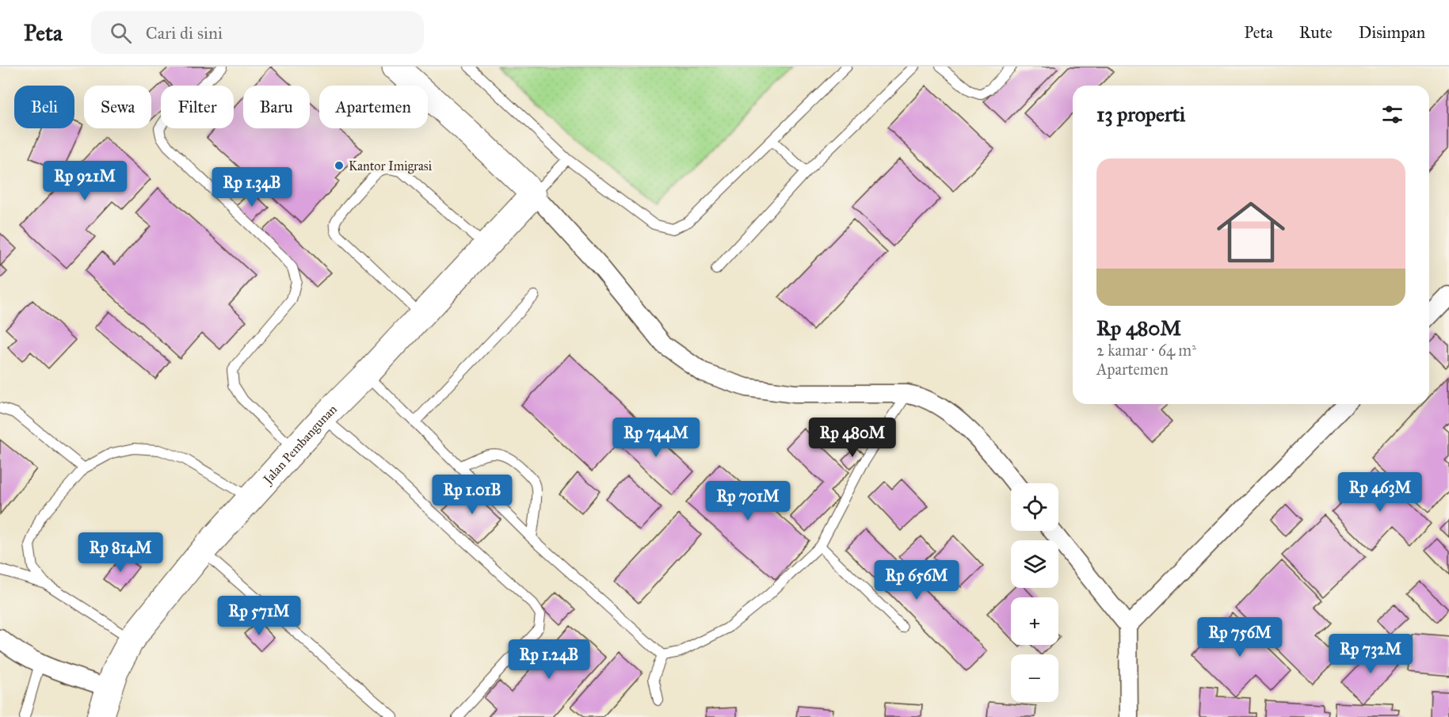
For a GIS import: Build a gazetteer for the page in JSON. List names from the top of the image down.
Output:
{
  "streets": {
    "main road": ["Jalan Pembangunan"]
  },
  "places": ["Kantor Imigrasi"],
  "page": {
    "header": "Peta",
    "search": "Cari di sini",
    "nav": ["Peta", "Rute", "Disimpan"],
    "chip": [
      "Beli",
      "Sewa",
      "Filter",
      "Baru",
      "Apartemen"
    ],
    "heading": "13 properti",
    "list": [
      {
        "name": "Rp 480M",
        "note": "2 kamar · 64 m² · Apartemen"
      }
    ],
    "price": [
      "Rp 921M",
      "Rp 1.34B",
      "Rp 744M",
      "Rp 480M",
      "Rp 463M",
      "Rp 1.01B",
      "Rp 701M",
      "Rp 814M",
      "Rp 656M",
      "Rp 571M",
      "Rp 756M",
      "Rp 732M",
      "Rp 1.24B"
    ],
    "map_buttons": ["+", "−"]
  }
}
